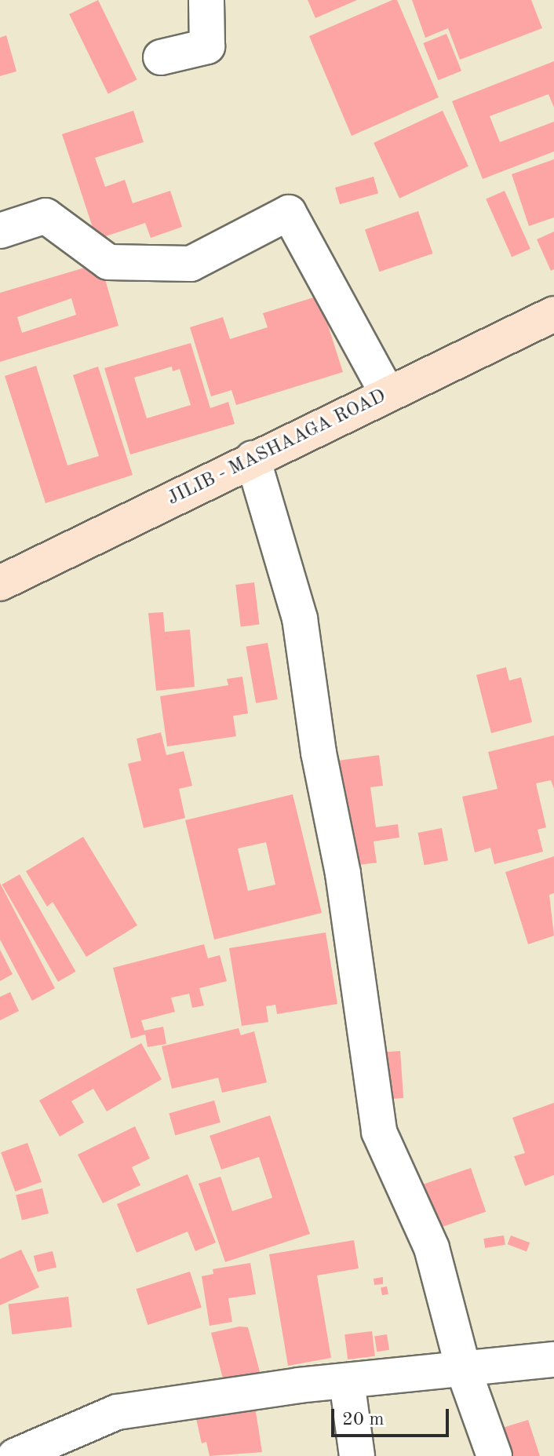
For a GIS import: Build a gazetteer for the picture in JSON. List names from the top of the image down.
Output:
{
  "streets": {
    "main road": ["JILIB - MASHAAGA ROAD"]
  },
  "scale_bar": "20 m"
}
